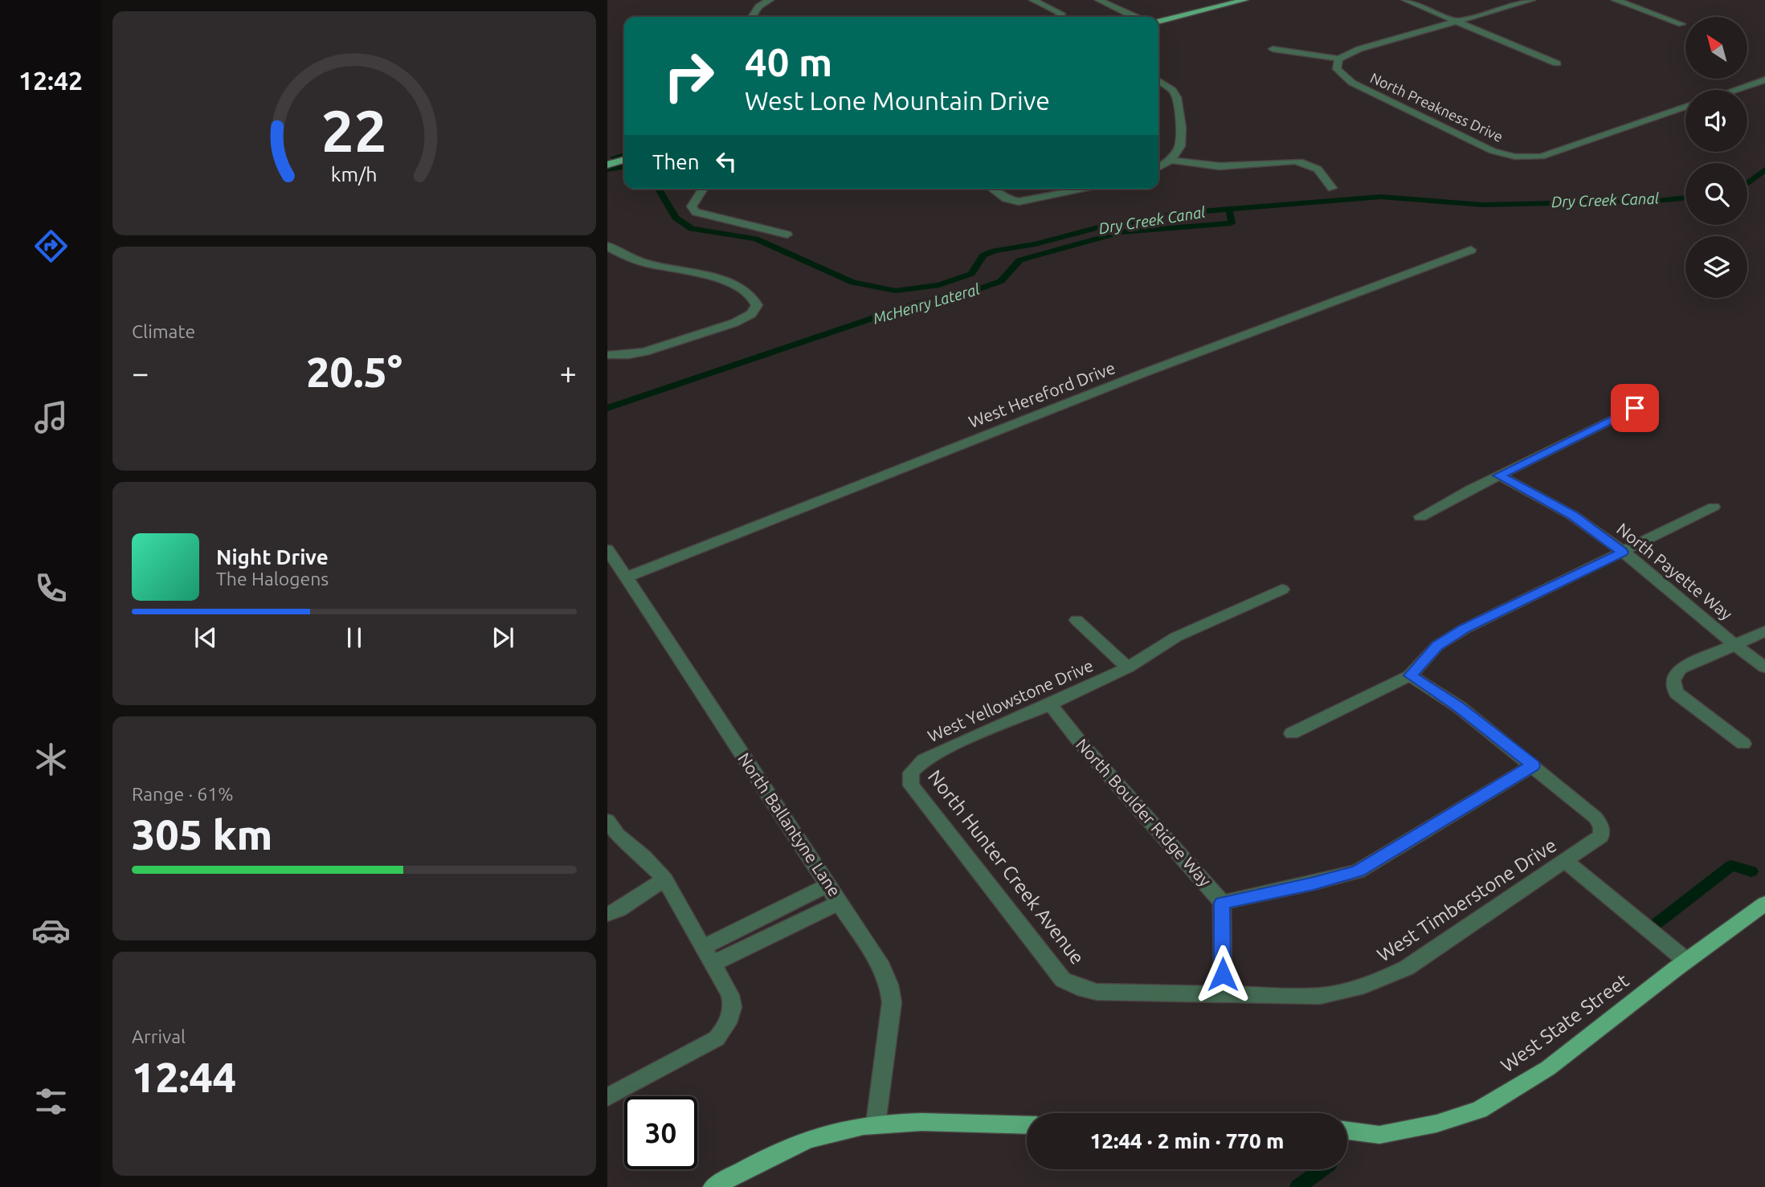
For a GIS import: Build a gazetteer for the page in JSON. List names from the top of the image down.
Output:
{
  "streets": {
    "main road": ["West State Street"],
    "street": [
      "North Preakness Drive",
      "West Hereford Drive",
      "North Payette Way",
      "West Yellowstone Drive",
      "North Boulder Ridge Way",
      "North Ballantyne Lane",
      "North Hunter Creek Avenue",
      "West Timberstone Drive"
    ]
  },
  "crossings": [
    ["West Hereford Drive", "North Ballantyne Lane"],
    ["West Yellowstone Drive", "North Boulder Ridge Way"],
    ["West Yellowstone Drive", "North Hunter Creek Avenue"],
    ["North Boulder Ridge Way", "West Timberstone Drive"],
    ["North Hunter Creek Avenue", "West Timberstone Drive"]
  ],
  "water": ["Dry Creek Canal", "McHenry Lateral"],
  "north": "top left",
  "page": {
    "tabs": "12:42",
    "turn": ["40 m", "West Lone Mountain Drive"],
    "then": "Then",
    "tile": [
      "Climate",
      ["Range · 61%", "305 km"],
      ["Arrival", "12:44"]
    ],
    "heat": ["−", "20.5°", "+"],
    "song": ["Night Drive", "The Halogens"],
    "limit": "30",
    "trip": "12:44 · 2 min · 770 m",
    "gauge": ["22", "km/h"]
  }
}
